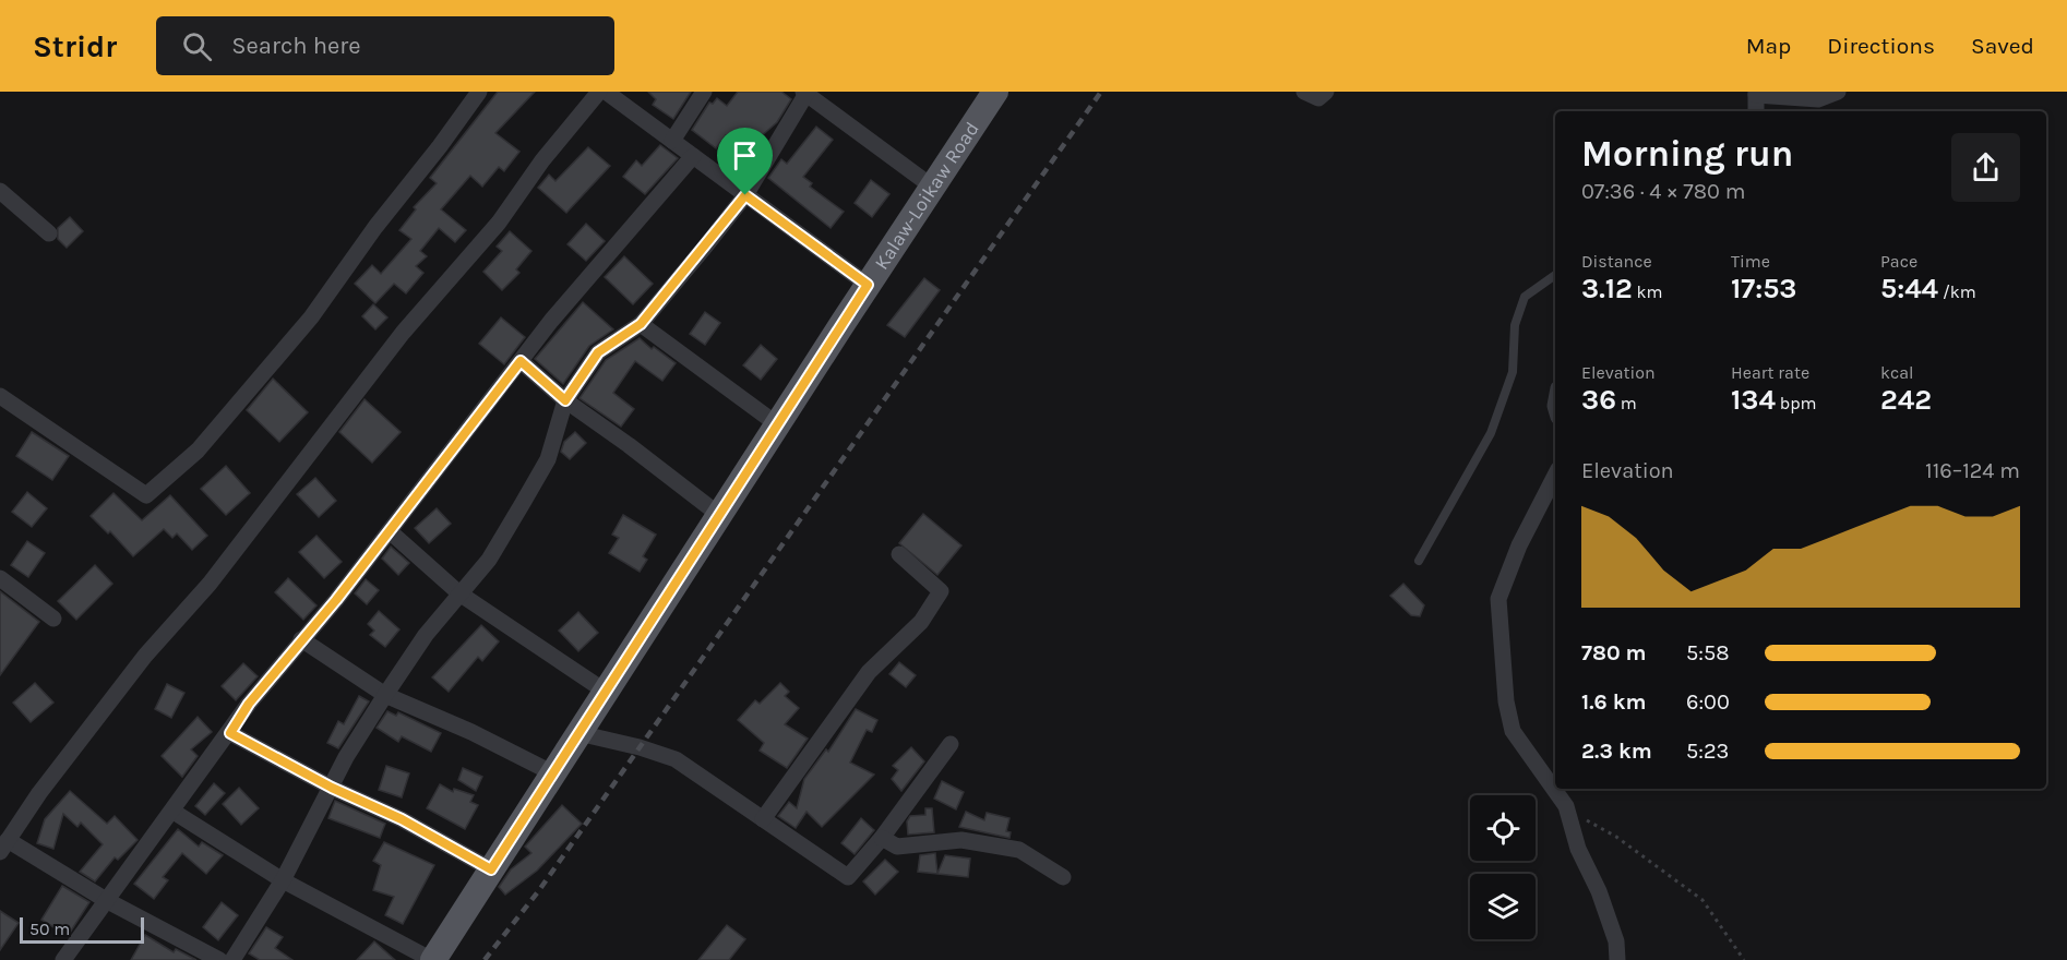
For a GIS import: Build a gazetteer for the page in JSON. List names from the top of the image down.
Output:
{
  "streets": {
    "main road": ["Kalaw-Loikaw Road"]
  },
  "scale_bar": "50 m",
  "page": {
    "header": "Stridr",
    "search": "Search here",
    "nav": ["Map", "Directions", "Saved"],
    "heading": ["Morning run", "07:36 · 4 × 780 m"],
    "stats": [
      ["Distance", "3.12 km"],
      ["Time", "17:53"],
      ["Pace", "5:44 /km"],
      ["Elevation", "36 m"],
      ["Heart rate", "134 bpm"],
      ["kcal", "242"]
    ],
    "chart": ["Elevation", "116–124 m"],
    "list": [
      {
        "name": "780 m",
        "note": "5:58"
      },
      {
        "name": "1.6 km",
        "note": "6:00"
      },
      {
        "name": "2.3 km",
        "note": "5:23"
      }
    ],
    "scale": "50 m"
  }
}
